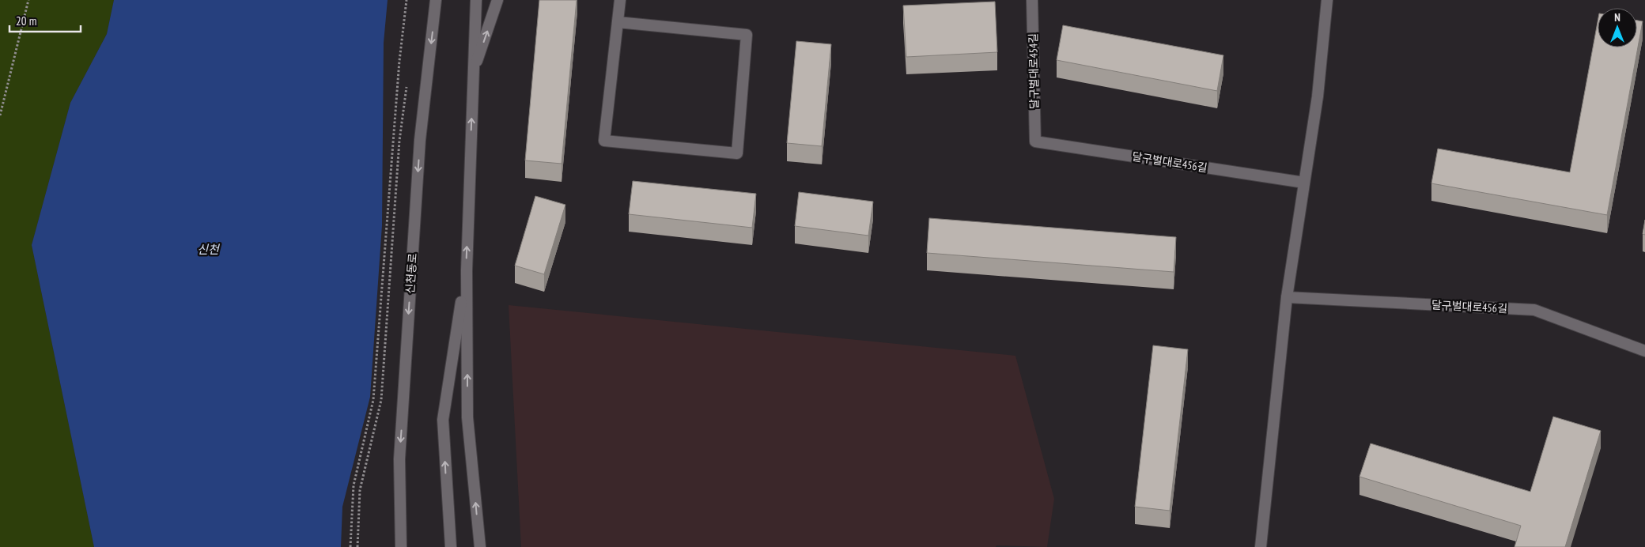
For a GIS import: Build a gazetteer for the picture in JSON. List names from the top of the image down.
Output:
{
  "streets": {
    "main road": ["달구벌대로454길", "달구벌대로456길", "신천동로"]
  },
  "crossings": [
    ["달구벌대로454길", "달구벌대로456길"]
  ],
  "water": ["신천"],
  "scale_bar": "20 m",
  "north": "top"
}
